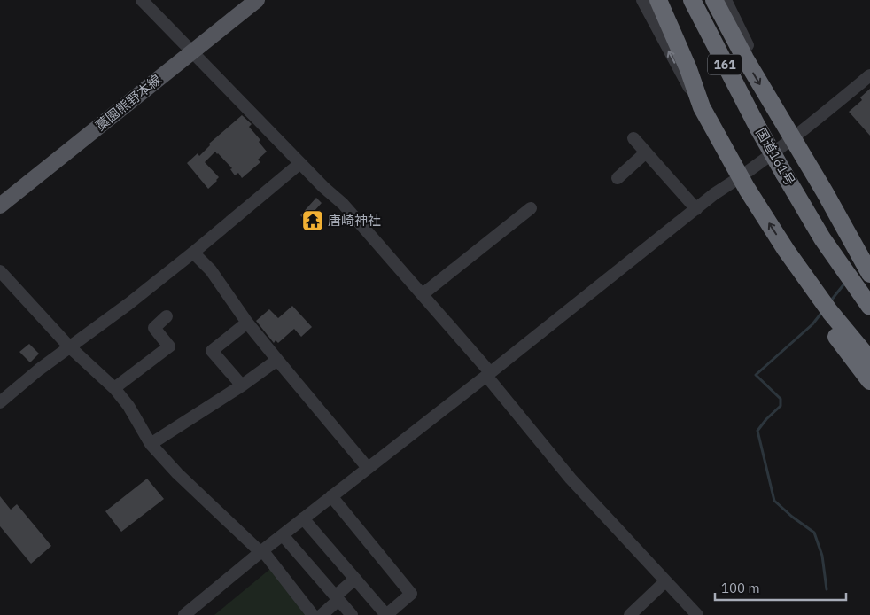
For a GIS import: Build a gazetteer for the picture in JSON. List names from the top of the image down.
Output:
{
  "streets": {
    "highway": ["161", "国道161号"],
    "main road": ["藁園熊野本線"]
  },
  "places": {
    "temple": ["唐崎神社"]
  },
  "scale_bar": "100 m"
}
